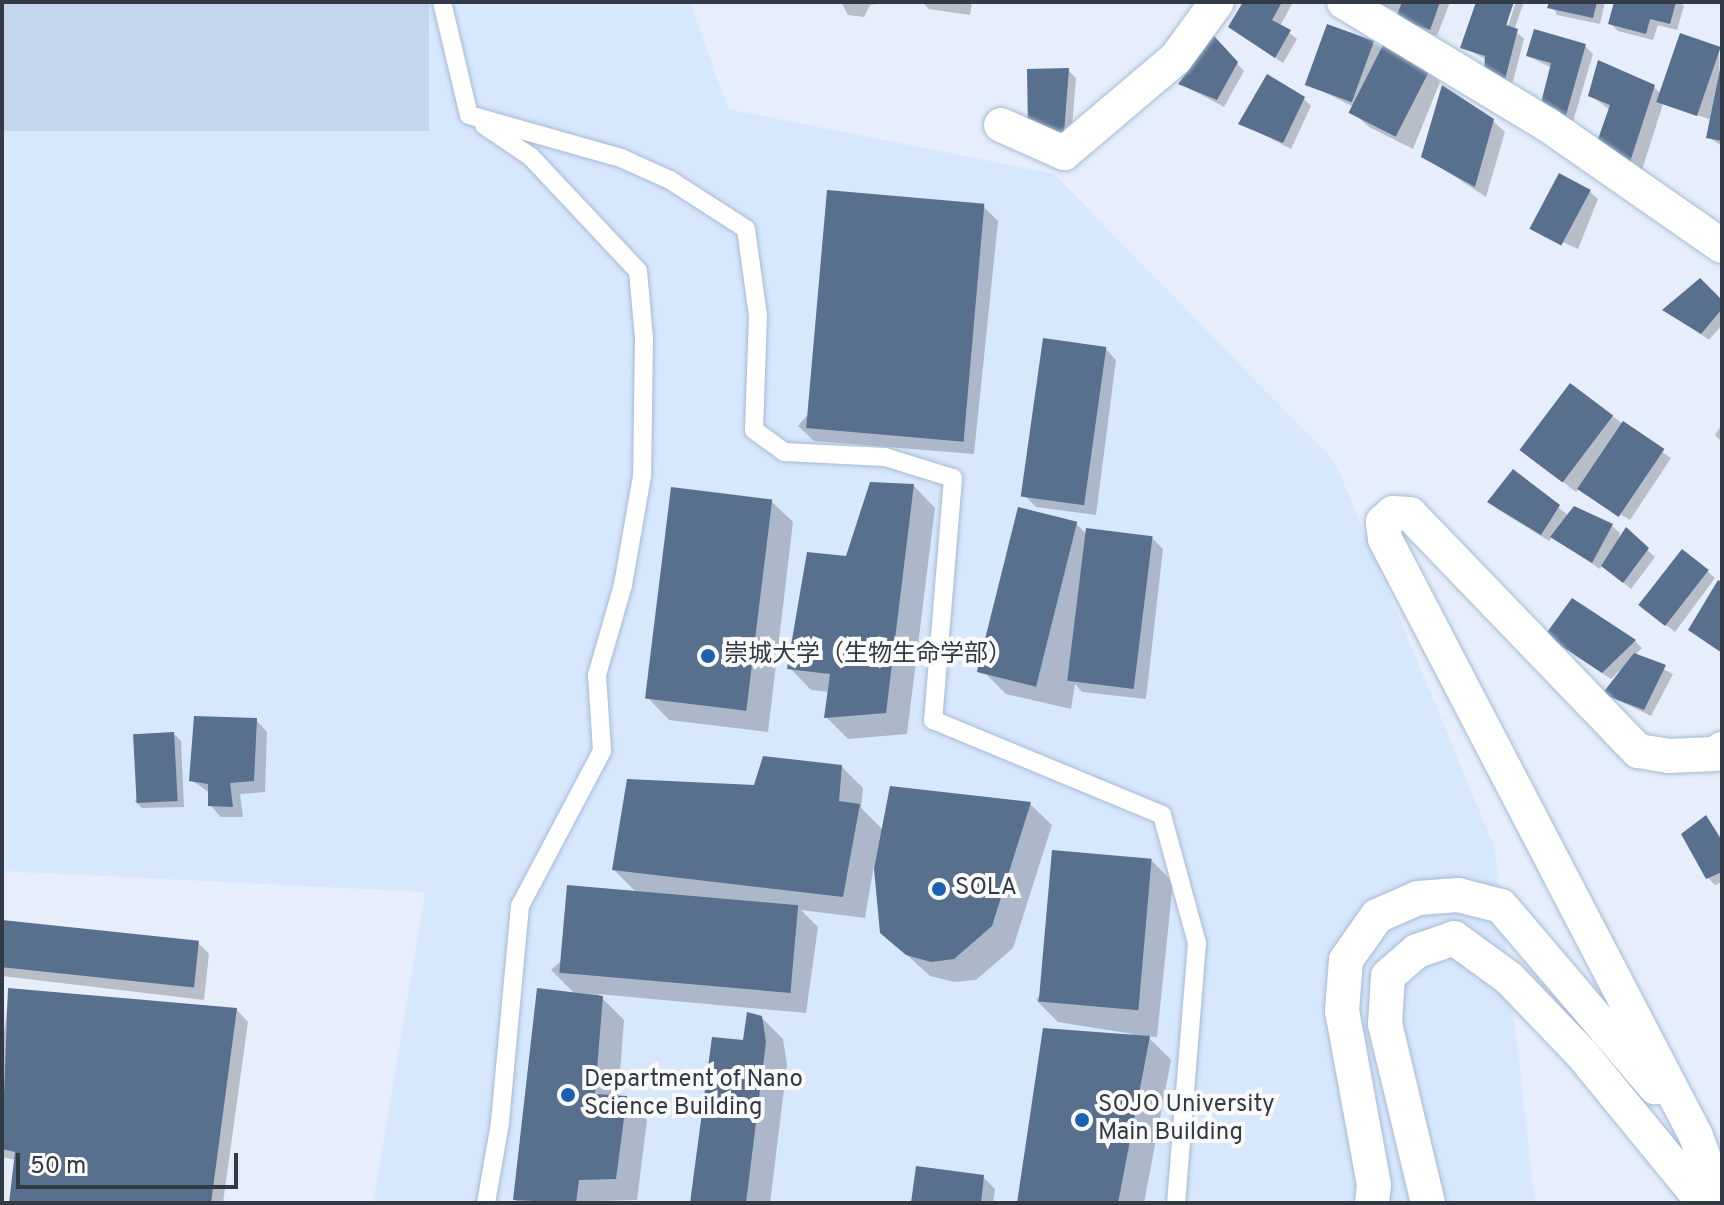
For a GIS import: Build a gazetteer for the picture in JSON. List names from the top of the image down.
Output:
{
  "places": [
    "崇城大学（生物生命学部）",
    "SOLA",
    "Department of Nano Science Building",
    "SOJO University Main Building"
  ],
  "scale_bar": "50 m"
}
